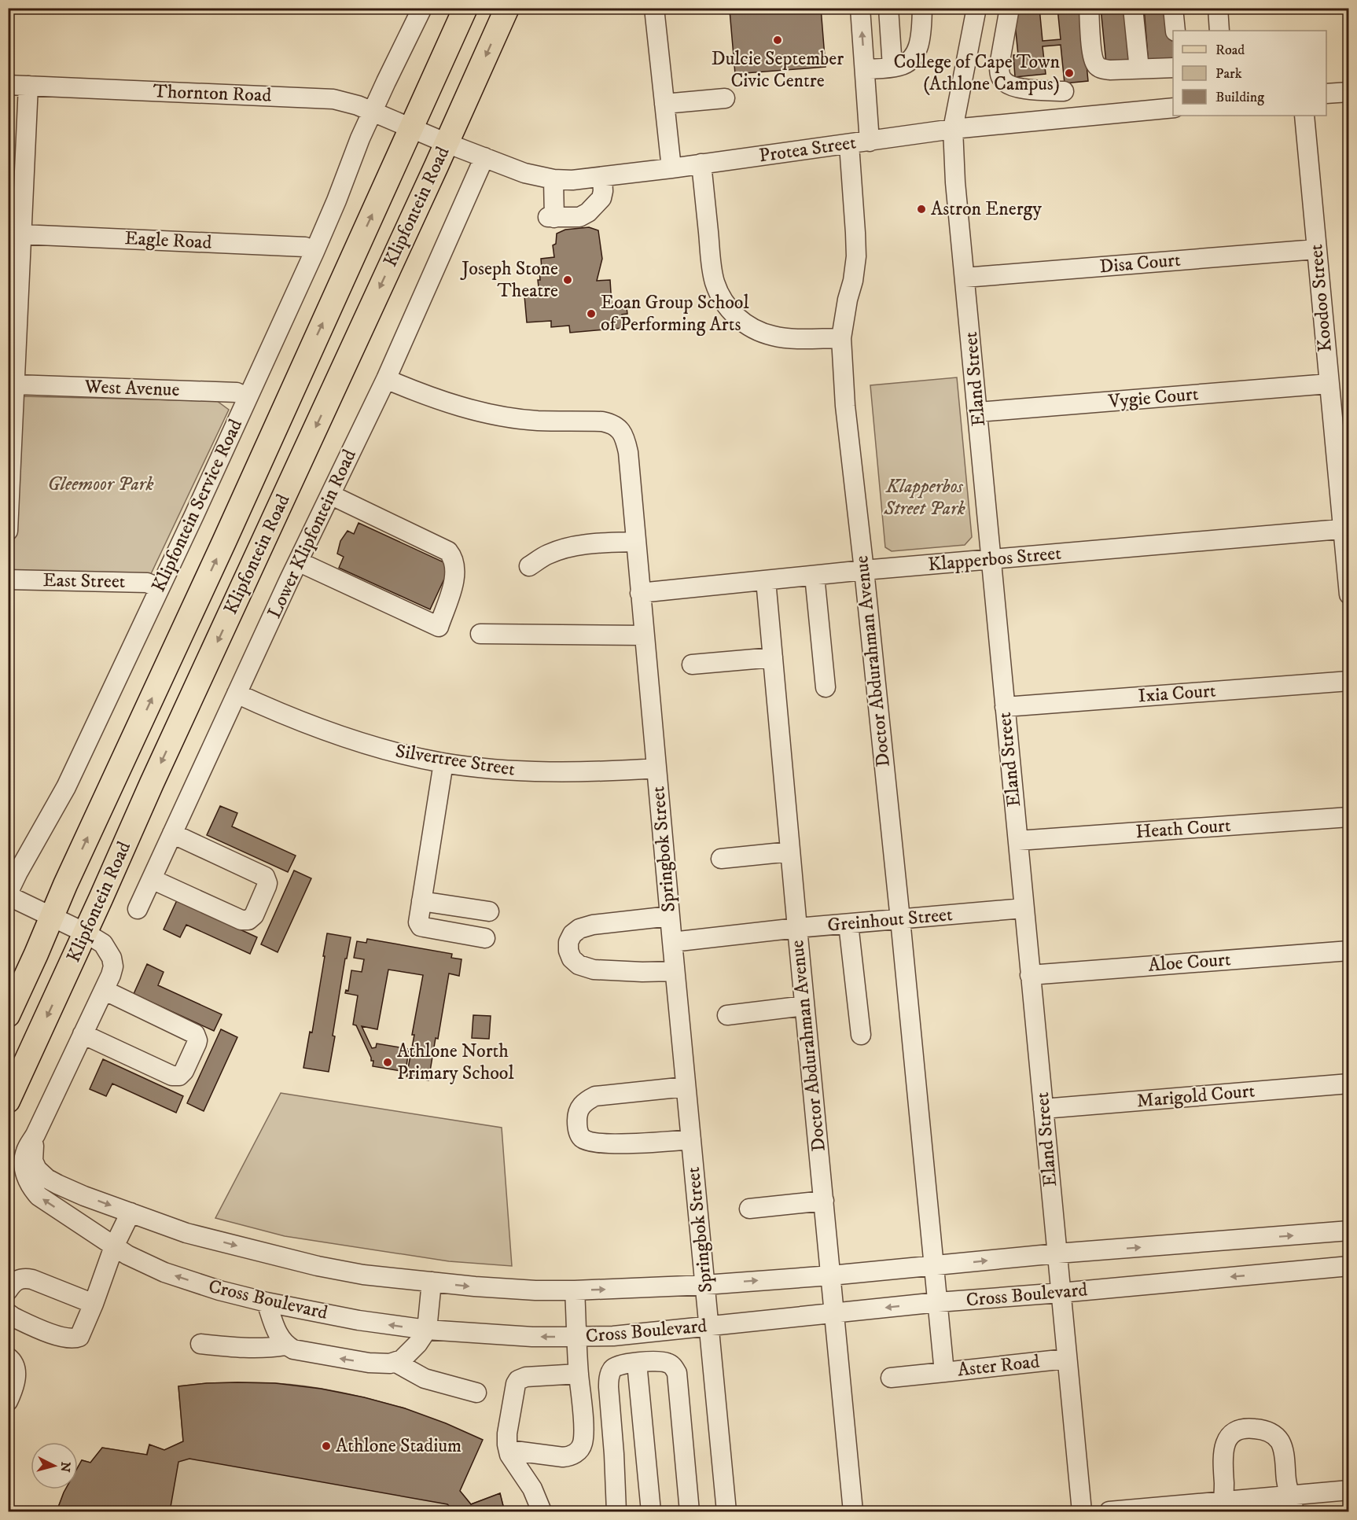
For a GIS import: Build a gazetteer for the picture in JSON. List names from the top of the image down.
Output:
{
  "streets": {
    "main road": ["Klipfontein Road"],
    "street": [
      "Thornton Road",
      "Protea Street",
      "Eagle Road",
      "Disa Court",
      "Koodoo Street",
      "Eland Street",
      "West Avenue",
      "Vygie Court",
      "Klipfontein Service Road",
      "Lower Klipfontein Road",
      "Klapperbos Street",
      "East Street",
      "Doctor Abdurahman Avenue",
      "Ixia Court",
      "Silvertree Street",
      "Heath Court",
      "Springbok Street",
      "Greinhout Street",
      "Aloe Court",
      "Marigold Court",
      "Cross Boulevard",
      "Aster Road"
    ]
  },
  "crossings": [
    ["Thornton Road", "Protea Street"],
    ["Thornton Road", "Klipfontein Road"],
    ["Thornton Road", "Klipfontein Service Road"],
    ["Protea Street", "Klipfontein Road"],
    ["Protea Street", "Eland Street"],
    ["Protea Street", "Lower Klipfontein Road"],
    ["Protea Street", "Doctor Abdurahman Avenue"],
    ["Klipfontein Road", "Cross Boulevard"],
    ["Eagle Road", "Klipfontein Service Road"],
    ["Disa Court", "Koodoo Street"],
    ["Disa Court", "Eland Street"],
    ["Koodoo Street", "Vygie Court"],
    ["Koodoo Street", "Klapperbos Street"],
    ["Eland Street", "Vygie Court"],
    ["Eland Street", "Klapperbos Street"],
    ["Eland Street", "Ixia Court"],
    ["Eland Street", "Heath Court"],
    ["Eland Street", "Greinhout Street"],
    ["Eland Street", "Aloe Court"],
    ["Eland Street", "Marigold Court"],
    ["Eland Street", "Cross Boulevard"],
    ["Eland Street", "Aster Road"],
    ["West Avenue", "Klipfontein Service Road"],
    ["Klipfontein Service Road", "East Street"],
    ["Klipfontein Service Road", "Cross Boulevard"],
    ["Lower Klipfontein Road", "Silvertree Street"],
    ["Lower Klipfontein Road", "Springbok Street"],
    ["Klapperbos Street", "Doctor Abdurahman Avenue"],
    ["Klapperbos Street", "Springbok Street"],
    ["Doctor Abdurahman Avenue", "Greinhout Street"],
    ["Doctor Abdurahman Avenue", "Cross Boulevard"],
    ["Doctor Abdurahman Avenue", "Aster Road"],
    ["Silvertree Street", "Springbok Street"],
    ["Springbok Street", "Greinhout Street"],
    ["Springbok Street", "Cross Boulevard"],
    ["Cross Boulevard", "Aster Road"]
  ],
  "parks": ["Gleemoor Park", "Klapperbos Street Park"],
  "places": [
    "Dulcie September Civic Centre",
    "College of Cape Town (Athlone Campus)",
    "Astron Energy",
    "Joseph Stone Theatre",
    "Eoan Group School of Performing Arts",
    "Athlone North Primary School",
    "Athlone Stadium"
  ],
  "legend": ["Road", "Park", "Building"],
  "north": "right"
}
